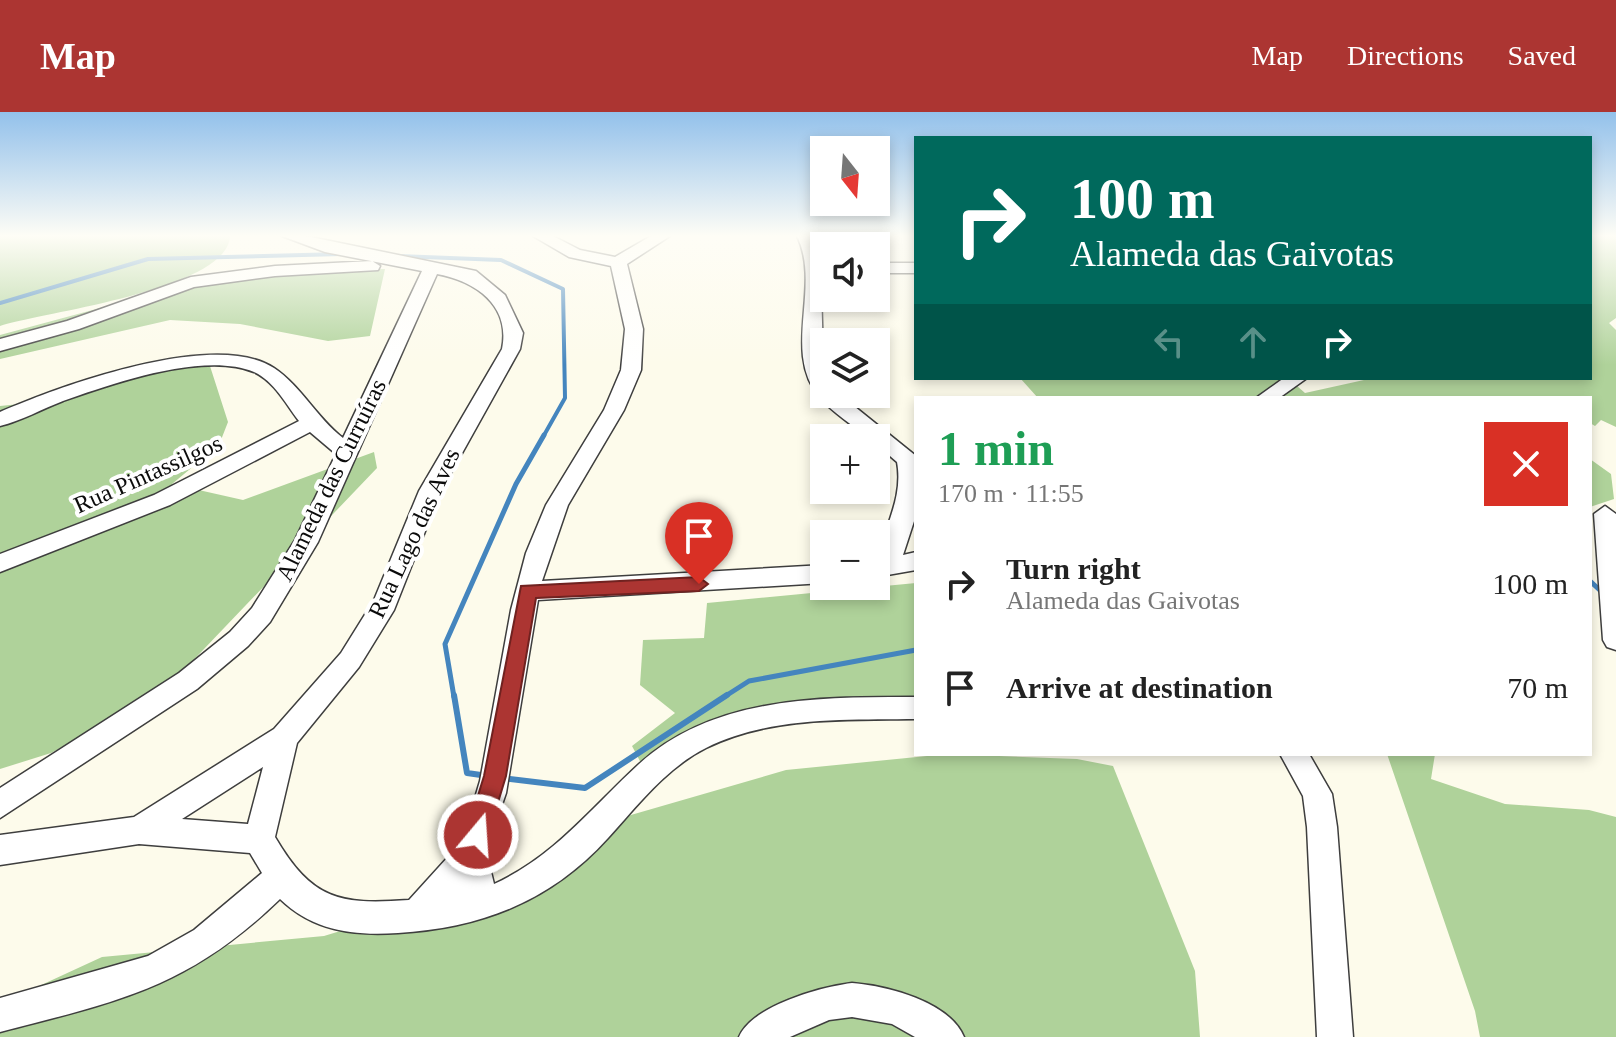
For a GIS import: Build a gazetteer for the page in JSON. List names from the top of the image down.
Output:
{
  "streets": {
    "street": ["Rua Pintassilgos", "Alameda das Curruíras", "Rua Lago das Aves"]
  },
  "north": "bottom",
  "page": {
    "header": "Map",
    "nav": ["Map", "Directions", "Saved"],
    "map_buttons": ["+", "−"],
    "turn": ["100 m", "Alameda das Gaivotas"],
    "heading": ["1 min", "170 m · 11:55"],
    "list": [
      {
        "name": "Turn right",
        "note": "Alameda das Gaivotas",
        "value": "100 m"
      },
      {
        "name": "Arrive at destination",
        "value": "70 m"
      }
    ]
  }
}
